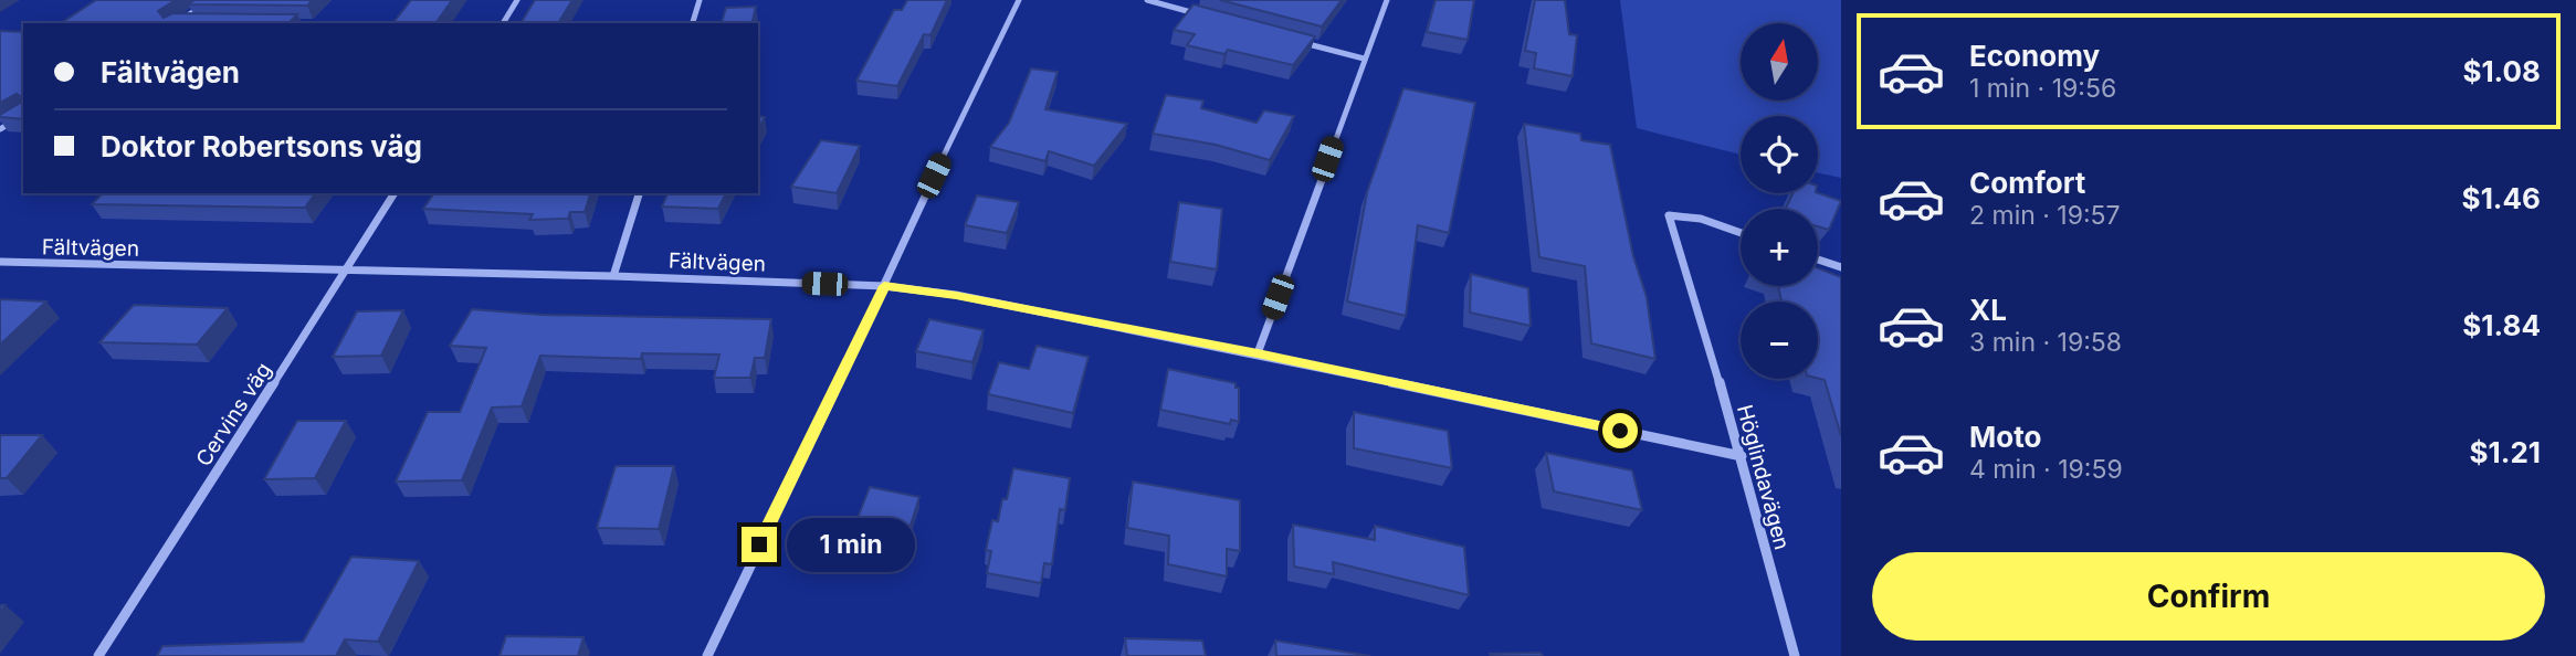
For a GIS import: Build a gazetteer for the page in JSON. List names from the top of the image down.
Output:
{
  "streets": {
    "street": ["Fältvägen", "Cervins väg", "Höglindavägen"]
  },
  "crossings": [
    ["Fältvägen", "Cervins väg"],
    ["Fältvägen", "Höglindavägen"]
  ],
  "north": "top",
  "page": {
    "list": [
      {
        "name": "Economy",
        "note": "1 min · 19:56",
        "value": "$1.08"
      },
      {
        "name": "Comfort",
        "note": "2 min · 19:57",
        "value": "$1.46"
      },
      {
        "name": "XL",
        "note": "3 min · 19:58",
        "value": "$1.84"
      },
      {
        "name": "Moto",
        "note": "4 min · 19:59",
        "value": "$1.21"
      }
    ],
    "map_buttons": ["+", "−"],
    "banner": ["Fältvägen", "Doktor Robertsons väg"],
    "bubble": "1 min",
    "buttons": "Confirm"
  }
}
